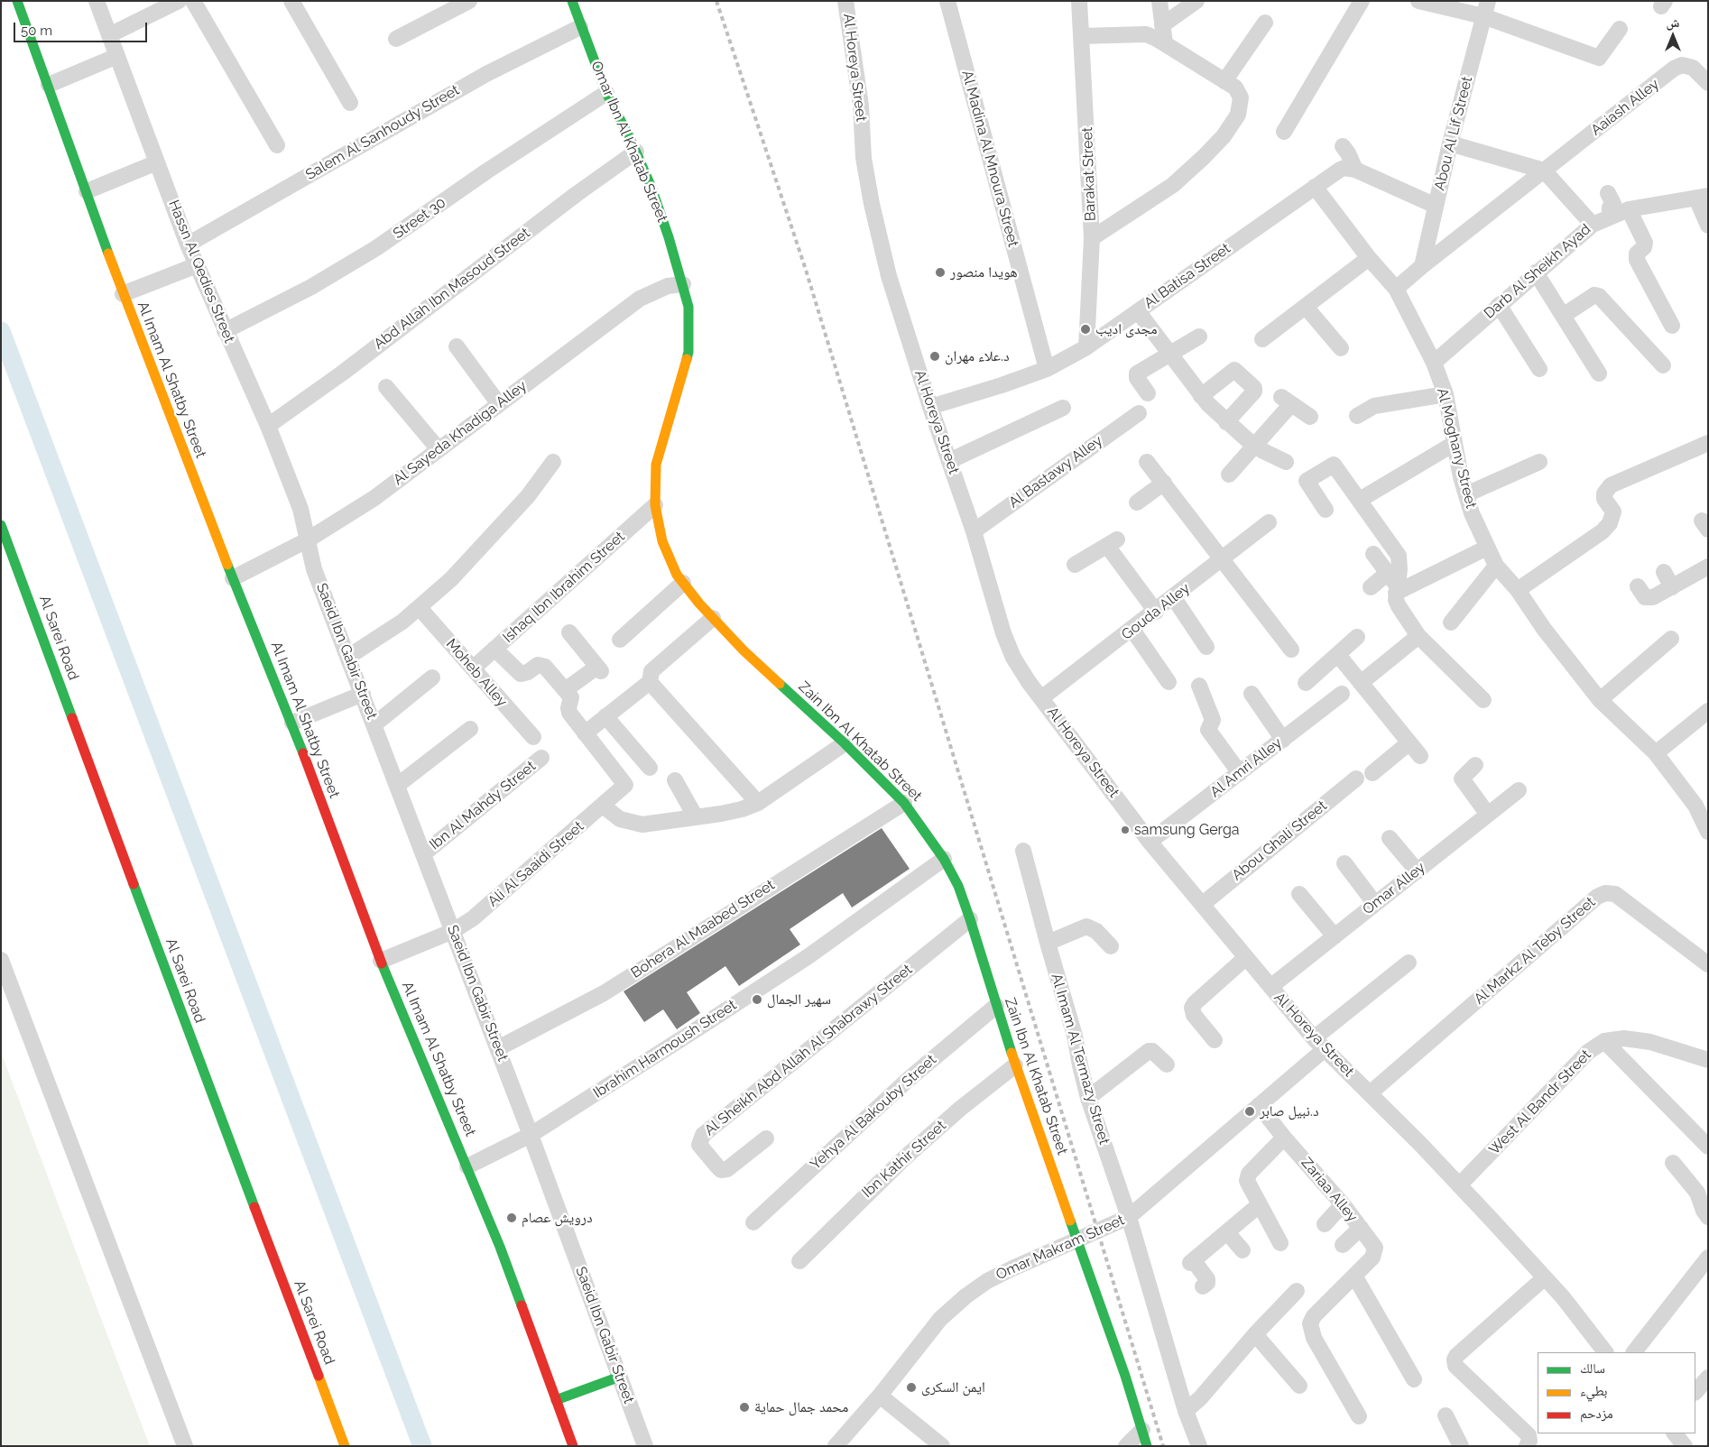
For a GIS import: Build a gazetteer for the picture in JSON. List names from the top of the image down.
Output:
{
  "streets": {
    "main road": [
      "Omar Ibn Al Khatab Street",
      "Al Imam Al Shatby Street",
      "Al Sarei Road",
      "Zain Ibn Al Khatab Street"
    ],
    "street": [
      "Al Horeya Street",
      "Aaiash Alley",
      "Salem Al Sanhoudy Street",
      "Abou Al Lif Street",
      "Al Madina Al Mnoura Street",
      "Barakat Street",
      "Street 30",
      "Hassn Al Qedies Street",
      "Darb Al Sheikh Ayad",
      "Al Batisa Street",
      "Abd Allah Ibn Masoud Street",
      "Al Sayeda Khadiga Alley",
      "Al Moghany Street",
      "Al Bastawy Alley",
      "Ishaq Ibn Ibrahim Street",
      "Gouda Alley",
      "Saeid Ibn Gabir Street",
      "Moheb Alley",
      "Al Amri Alley",
      "Ibn Al Mahdy Street",
      "Abou Ghali Street",
      "Ali Al Saaidi Street",
      "Omar Alley",
      "Bohera Al Maabed Street",
      "Al Markz Al Teby Street",
      "Ibrahim Harmoush Street",
      "Al Sheikh Abd Allah Al Shabrawy Street",
      "Al Imam Al Termazy Street",
      "West Al Bandr Street",
      "Yehya Al Bakouby Street",
      "Ibn Kathir Street",
      "Zariaa Alley",
      "Omar Makram Street"
    ]
  },
  "crossings": [
    ["Al Horeya Street", "Al Batisa Street"],
    ["Al Horeya Street", "Al Bastawy Alley"],
    ["Al Horeya Street", "Gouda Alley"],
    ["Al Horeya Street", "Al Amri Alley"],
    ["Al Horeya Street", "Abou Ghali Street"],
    ["Al Horeya Street", "Omar Alley"],
    ["Al Horeya Street", "Al Markz Al Teby Street"],
    ["Al Horeya Street", "West Al Bandr Street"],
    ["Al Horeya Street", "Omar Makram Street"],
    ["Salem Al Sanhoudy Street", "Omar Ibn Al Khatab Street"],
    ["Salem Al Sanhoudy Street", "Hassn Al Qedies Street"],
    ["Omar Ibn Al Khatab Street", "Street 30"],
    ["Omar Ibn Al Khatab Street", "Abd Allah Ibn Masoud Street"],
    ["Omar Ibn Al Khatab Street", "Al Sayeda Khadiga Alley"],
    ["Omar Ibn Al Khatab Street", "Zain Ibn Al Khatab Street"],
    ["Al Madina Al Mnoura Street", "Al Batisa Street"],
    ["Barakat Street", "Al Batisa Street"],
    ["Street 30", "Hassn Al Qedies Street"],
    ["Hassn Al Qedies Street", "Abd Allah Ibn Masoud Street"],
    ["Hassn Al Qedies Street", "Al Sayeda Khadiga Alley"],
    ["Hassn Al Qedies Street", "Saeid Ibn Gabir Street"],
    ["Darb Al Sheikh Ayad", "Al Moghany Street"],
    ["Al Batisa Street", "Al Moghany Street"],
    ["Al Imam Al Shatby Street", "Al Sayeda Khadiga Alley"],
    ["Al Imam Al Shatby Street", "Ali Al Saaidi Street"],
    ["Al Imam Al Shatby Street", "Ibrahim Harmoush Street"],
    ["Al Sayeda Khadiga Alley", "Saeid Ibn Gabir Street"],
    ["Al Sayeda Khadiga Alley", "Zain Ibn Al Khatab Street"],
    ["Ishaq Ibn Ibrahim Street", "Moheb Alley"],
    ["Ishaq Ibn Ibrahim Street", "Zain Ibn Al Khatab Street"],
    ["Saeid Ibn Gabir Street", "Ibn Al Mahdy Street"],
    ["Saeid Ibn Gabir Street", "Ali Al Saaidi Street"],
    ["Saeid Ibn Gabir Street", "Bohera Al Maabed Street"],
    ["Saeid Ibn Gabir Street", "Ibrahim Harmoush Street"],
    ["Zain Ibn Al Khatab Street", "Bohera Al Maabed Street"],
    ["Zain Ibn Al Khatab Street", "Ibrahim Harmoush Street"],
    ["Zain Ibn Al Khatab Street", "Al Sheikh Abd Allah Al Shabrawy Street"],
    ["Zain Ibn Al Khatab Street", "Yehya Al Bakouby Street"],
    ["Zain Ibn Al Khatab Street", "Ibn Kathir Street"],
    ["Zain Ibn Al Khatab Street", "Omar Makram Street"],
    ["Al Imam Al Termazy Street", "Omar Makram Street"],
    ["Zariaa Alley", "Omar Makram Street"]
  ],
  "places": [
    "هويدا منصور",
    "مجدى اديب",
    "د.علاء مهران",
    "samsung Gerga",
    "سهير الجمال",
    "د.نبيل صابر",
    "درويش عصام",
    "ايمن السكرى",
    "محمد جمال حماية"
  ],
  "legend": ["سالك", "بطيء", "مزدحم"],
  "scale_bar": "50 m",
  "north": "top"
}
